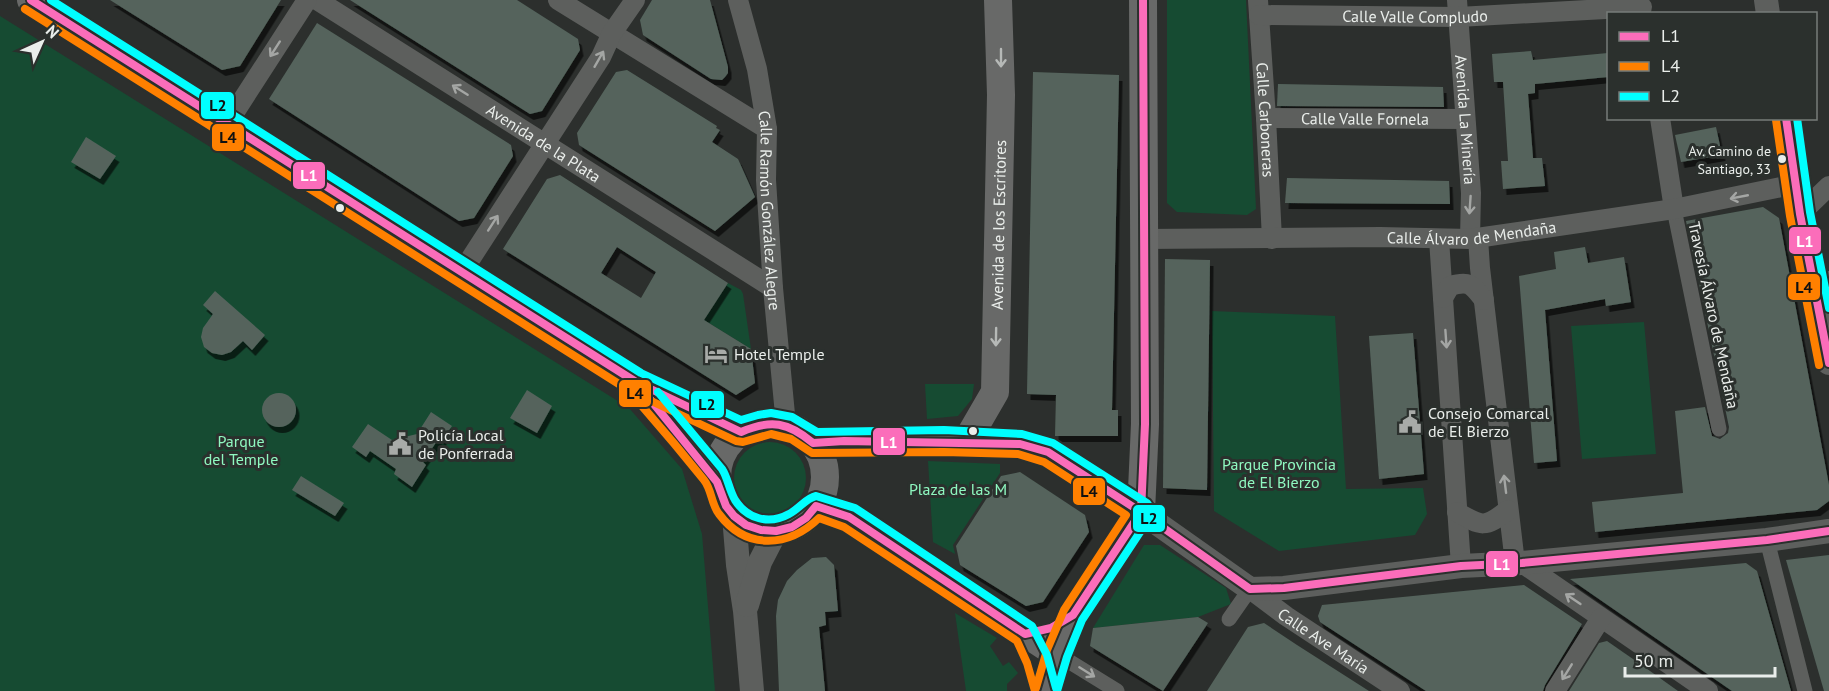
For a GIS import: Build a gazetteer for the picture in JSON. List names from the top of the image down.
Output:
{
  "streets": {
    "main road": ["Avenida de los Escritores"],
    "street": [
      "Calle Valle Compludo",
      "Calle Carboneras",
      "Calle Valle Fornela",
      "Avenida La Minería",
      "Avenida de la Plata",
      "Calle Ramón González Alegre",
      "Calle Álvaro de Mendaña",
      "Travesía Álvaro de Mendaña",
      "Calle Ave María"
    ]
  },
  "crossings": [
    ["Calle Valle Compludo", "Calle Carboneras"],
    ["Calle Valle Compludo", "Avenida La Minería"],
    ["Calle Carboneras", "Calle Valle Fornela"],
    ["Calle Carboneras", "Calle Álvaro de Mendaña"],
    ["Calle Valle Fornela", "Avenida La Minería"],
    ["Avenida La Minería", "Calle Álvaro de Mendaña"],
    ["Avenida de la Plata", "Calle Ramón González Alegre"],
    ["Calle Álvaro de Mendaña", "Travesía Álvaro de Mendaña"]
  ],
  "one_way": ["Avenida de la Plata"],
  "parks": ["Parque del Temple", "Parque Provincia de El Bierzo", "Plaza de las M"],
  "places": {
    "other": ["Av. Camino de Santiago, 33"],
    "hotel": ["Hotel Temple"],
    "public building": ["Consejo Comarcal de El Bierzo", "Policía Local de Ponferrada"]
  },
  "lines": ["transit line L1", "transit line L2", "transit line L4"],
  "legend": ["L1", "L4", "L2"],
  "scale_bar": "50 m",
  "north": "top right"
}
